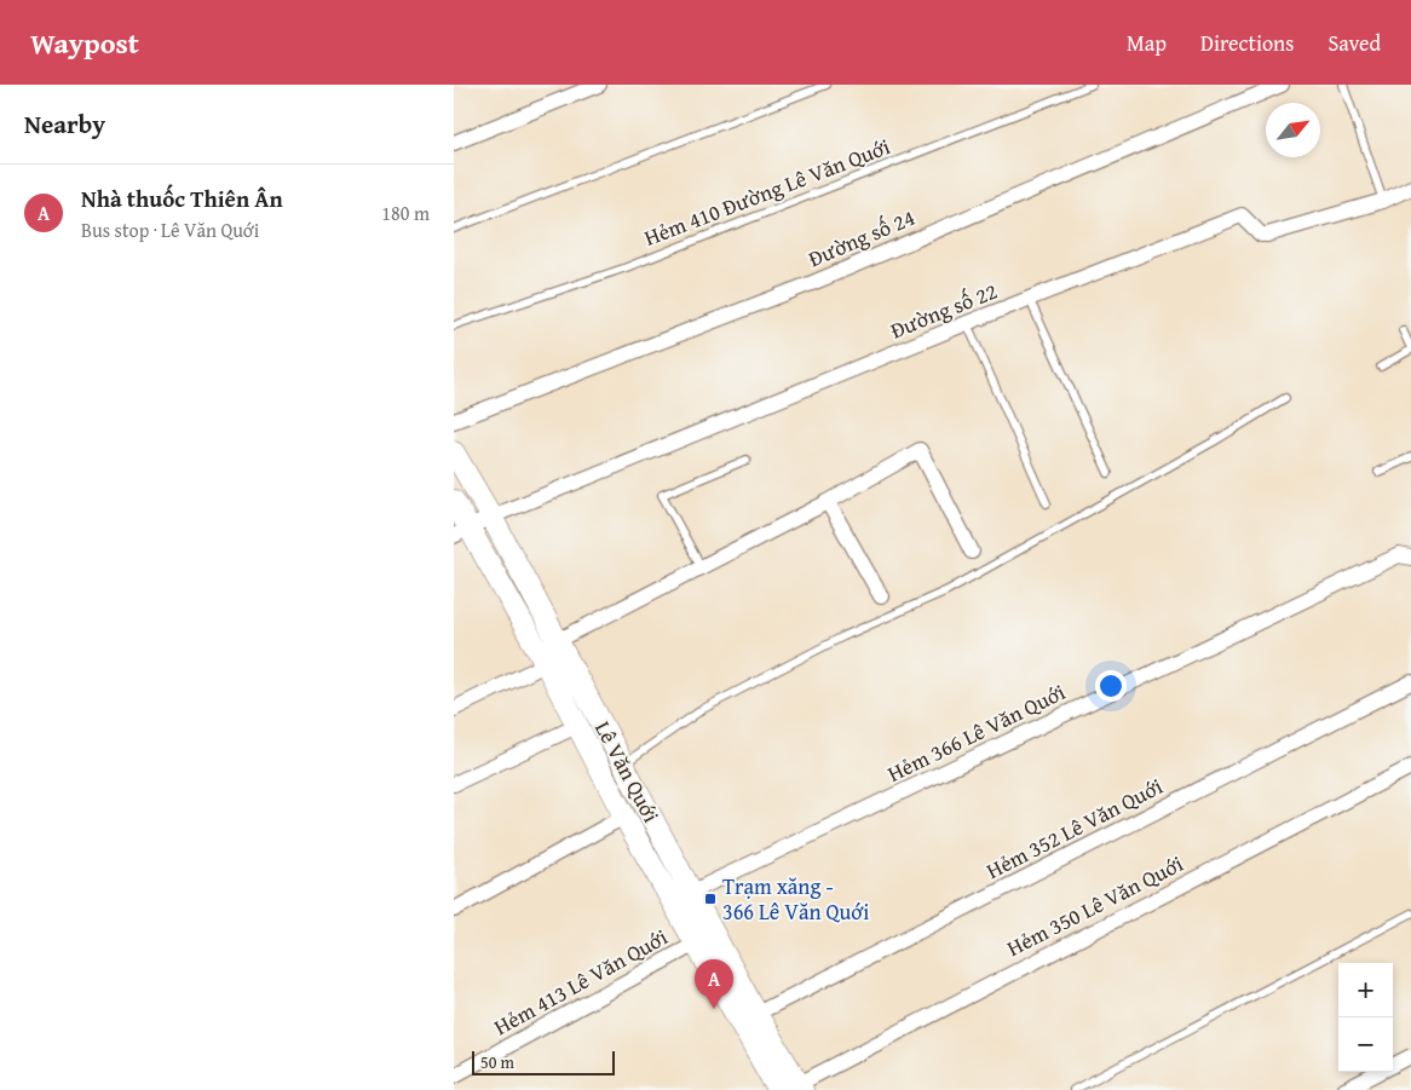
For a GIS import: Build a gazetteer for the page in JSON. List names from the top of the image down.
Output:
{
  "streets": {
    "main road": ["Lê Văn Quới"],
    "street": [
      "Đường số 24",
      "Đường số 22",
      "Hẻm 366 Lê Văn Quới",
      "Hẻm 352 Lê Văn Quới",
      "Hẻm 350 Lê Văn Quới",
      "Hẻm 413 Lê Văn Quới"
    ],
    "lane": ["Hẻm 410 Đường Lê Văn Quới"]
  },
  "crossings": [
    ["Đường số 22", "Lê Văn Quới"],
    ["Hẻm 366 Lê Văn Quới", "Lê Văn Quới"],
    ["Lê Văn Quới", "Hẻm 352 Lê Văn Quới"],
    ["Lê Văn Quới", "Hẻm 350 Lê Văn Quới"],
    ["Lê Văn Quới", "Hẻm 413 Lê Văn Quới"]
  ],
  "places": {
    "transit": ["Trạm xăng - 366 Lê Văn Quới"]
  },
  "scale_bar": "50 m",
  "north": "top right",
  "page": {
    "header": "Waypost",
    "nav": ["Map", "Directions", "Saved"],
    "heading": "Nearby",
    "list": [
      {
        "mark": "A",
        "name": "Nhà thuốc Thiên Ân",
        "note": "Bus stop · Lê Văn Quới",
        "value": "180 m"
      }
    ],
    "pins": "A",
    "map_buttons": ["+", "−"],
    "scale": "50 m"
  }
}
